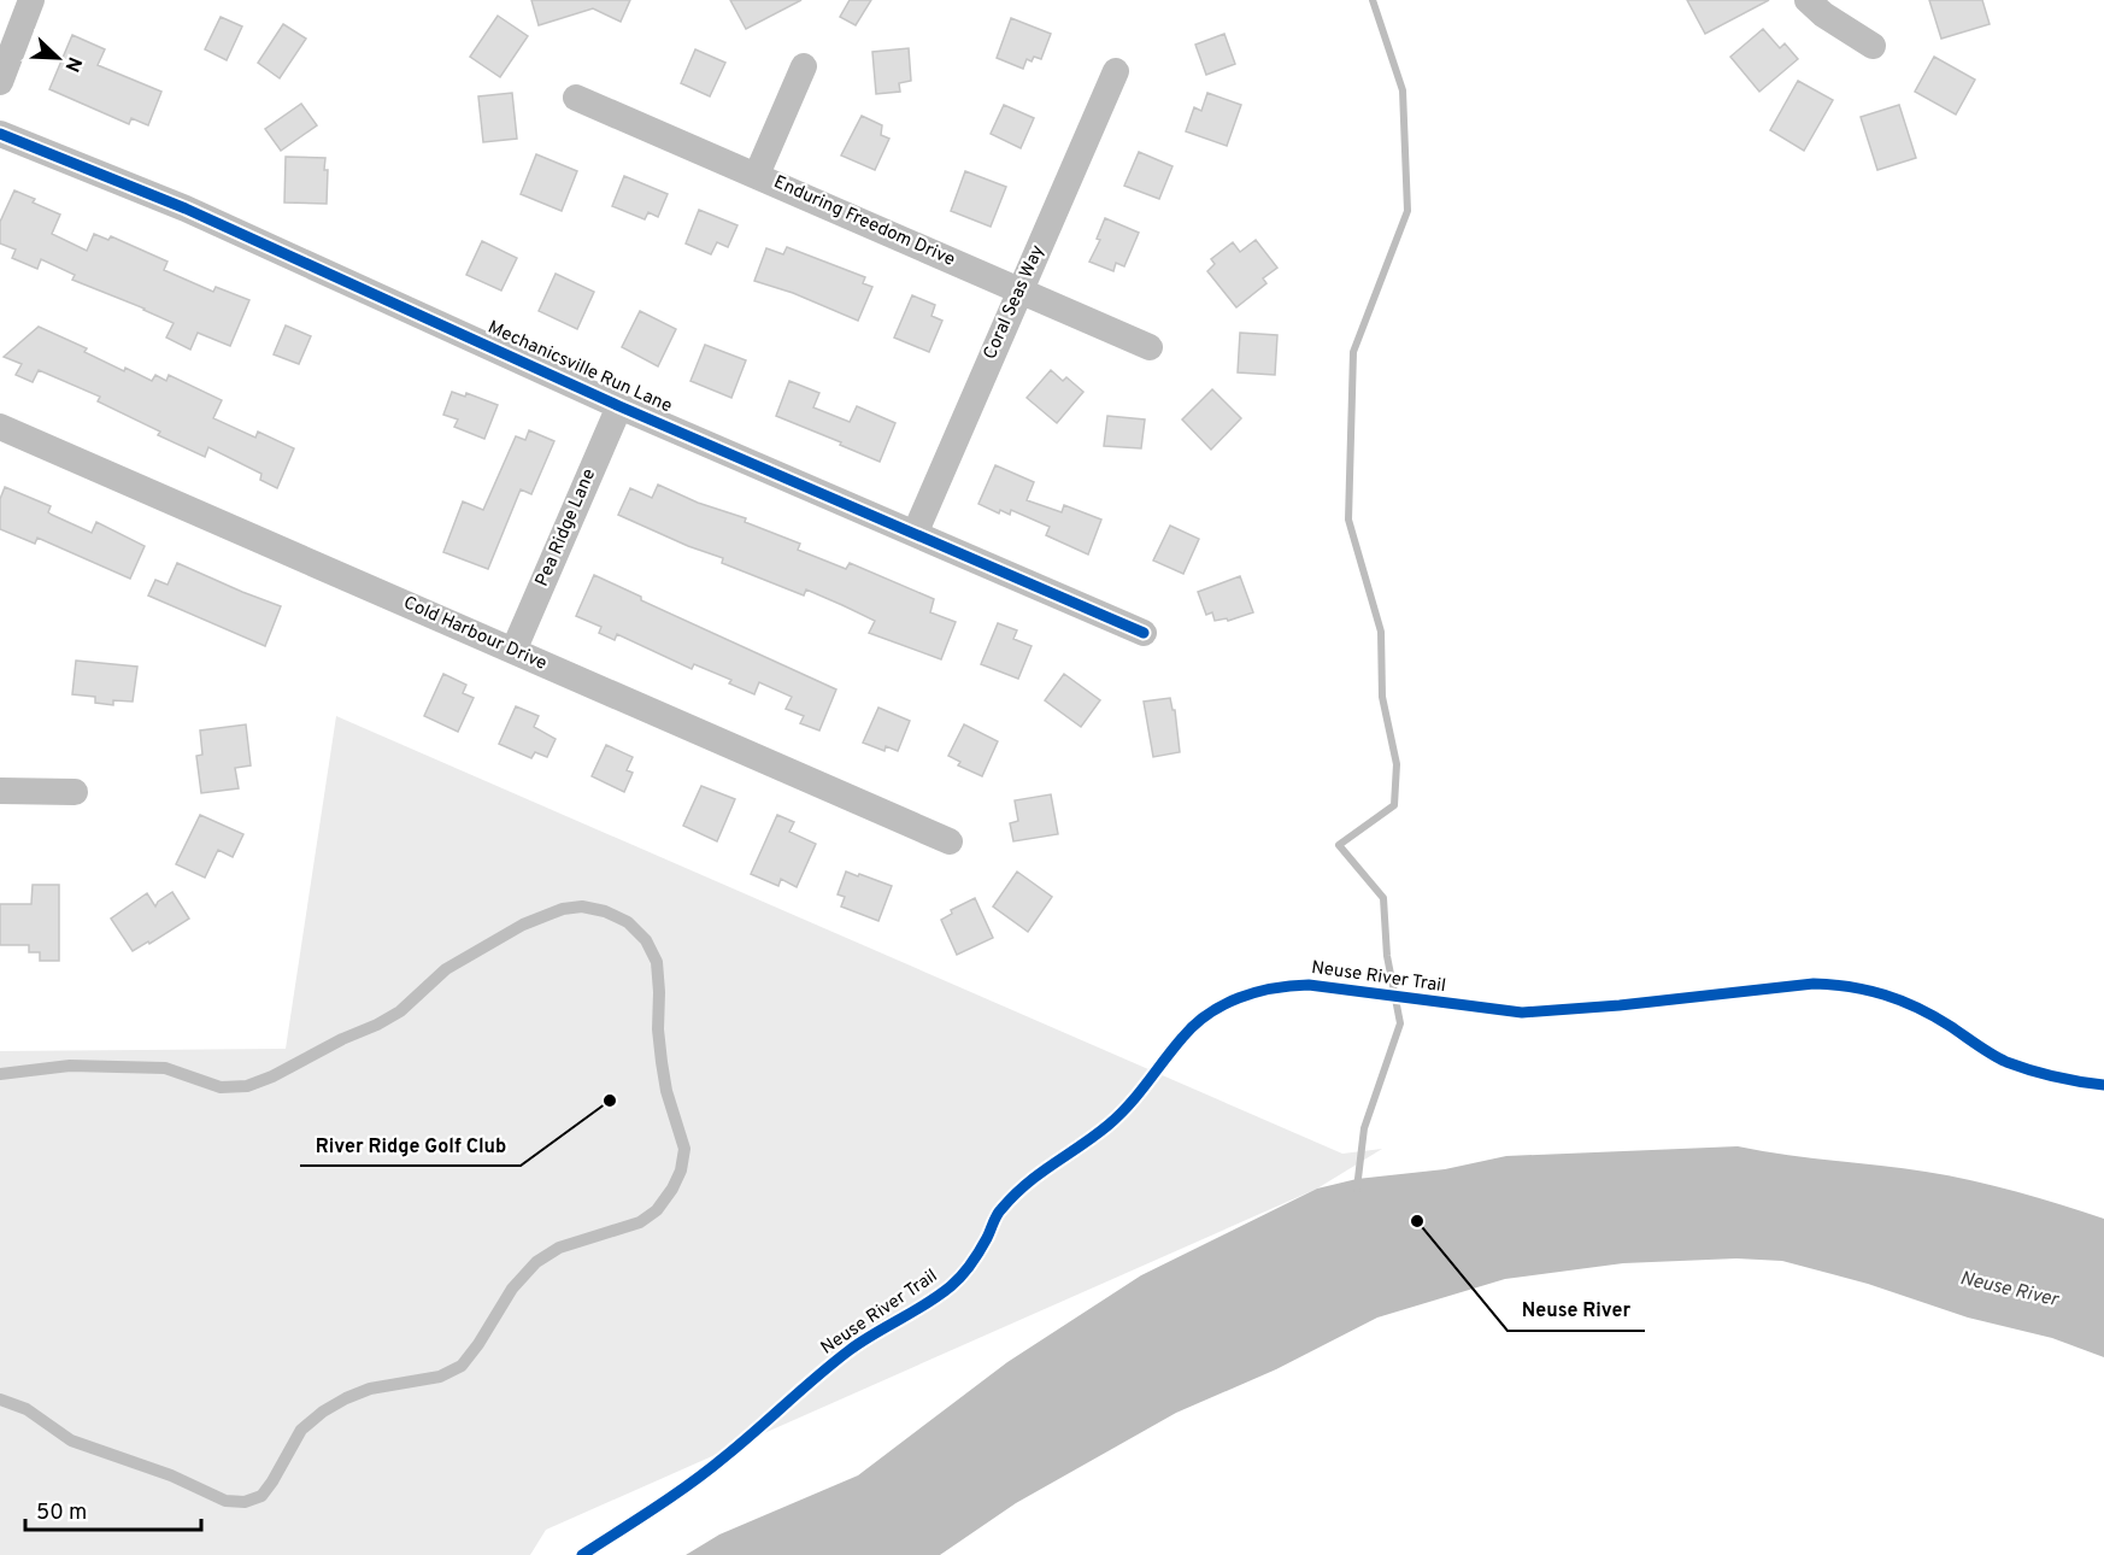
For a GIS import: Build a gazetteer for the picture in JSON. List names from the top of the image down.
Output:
{
  "streets": {
    "street": [
      "Enduring Freedom Drive",
      "Coral Seas Way",
      "Mechanicsville Run Lane",
      "Pea Ridge Lane",
      "Cold Harbour Drive"
    ],
    "cycle path": ["Neuse River Trail"]
  },
  "crossings": [
    ["Enduring Freedom Drive", "Coral Seas Way"],
    ["Coral Seas Way", "Mechanicsville Run Lane"],
    ["Mechanicsville Run Lane", "Pea Ridge Lane"],
    ["Pea Ridge Lane", "Cold Harbour Drive"]
  ],
  "water": ["Neuse River"],
  "places": ["River Ridge Golf Club", "Neuse River"],
  "scale_bar": "50 m",
  "north": "bottom right"
}
